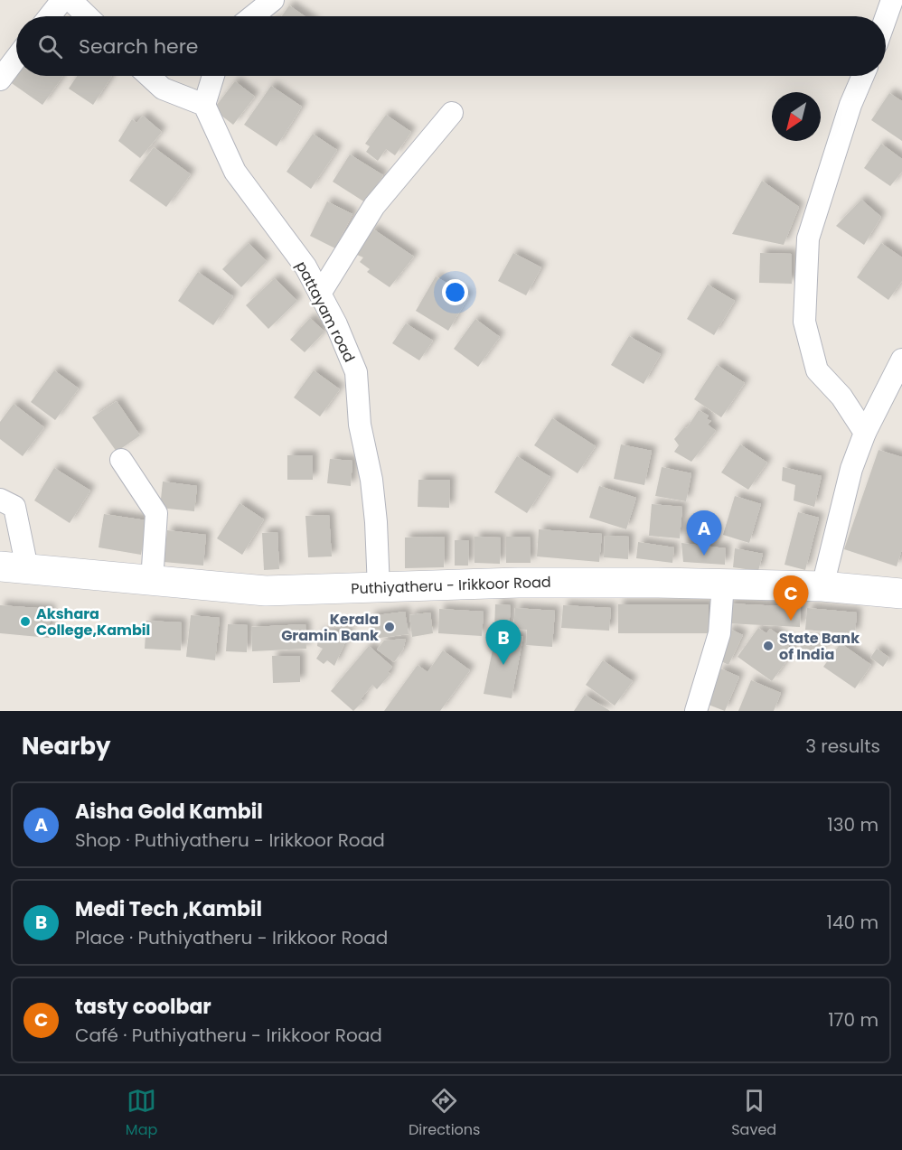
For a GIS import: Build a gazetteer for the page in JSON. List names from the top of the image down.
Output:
{
  "streets": {
    "main road": ["Puthiyatheru - Irikkoor Road"],
    "street": ["pattayam road"]
  },
  "crossings": [
    ["pattayam road", "Puthiyatheru - Irikkoor Road"]
  ],
  "places": ["Akshara College,Kambil", "Kerala Gramin Bank", "State Bank of India"],
  "north": "bottom left",
  "page": {
    "search": "Search here",
    "pins": ["A", "C", "B"],
    "heading": ["Nearby", "3 results"],
    "list": [
      {
        "mark": "A",
        "name": "Aisha Gold Kambil",
        "note": "Shop · Puthiyatheru - Irikkoor Road",
        "value": "130 m"
      },
      {
        "mark": "B",
        "name": "Medi Tech ,Kambil",
        "note": "Place · Puthiyatheru - Irikkoor Road",
        "value": "140 m"
      },
      {
        "mark": "C",
        "name": "tasty coolbar",
        "note": "Café · Puthiyatheru - Irikkoor Road",
        "value": "170 m"
      }
    ],
    "nav": ["Map", "Directions", "Saved"]
  }
}
